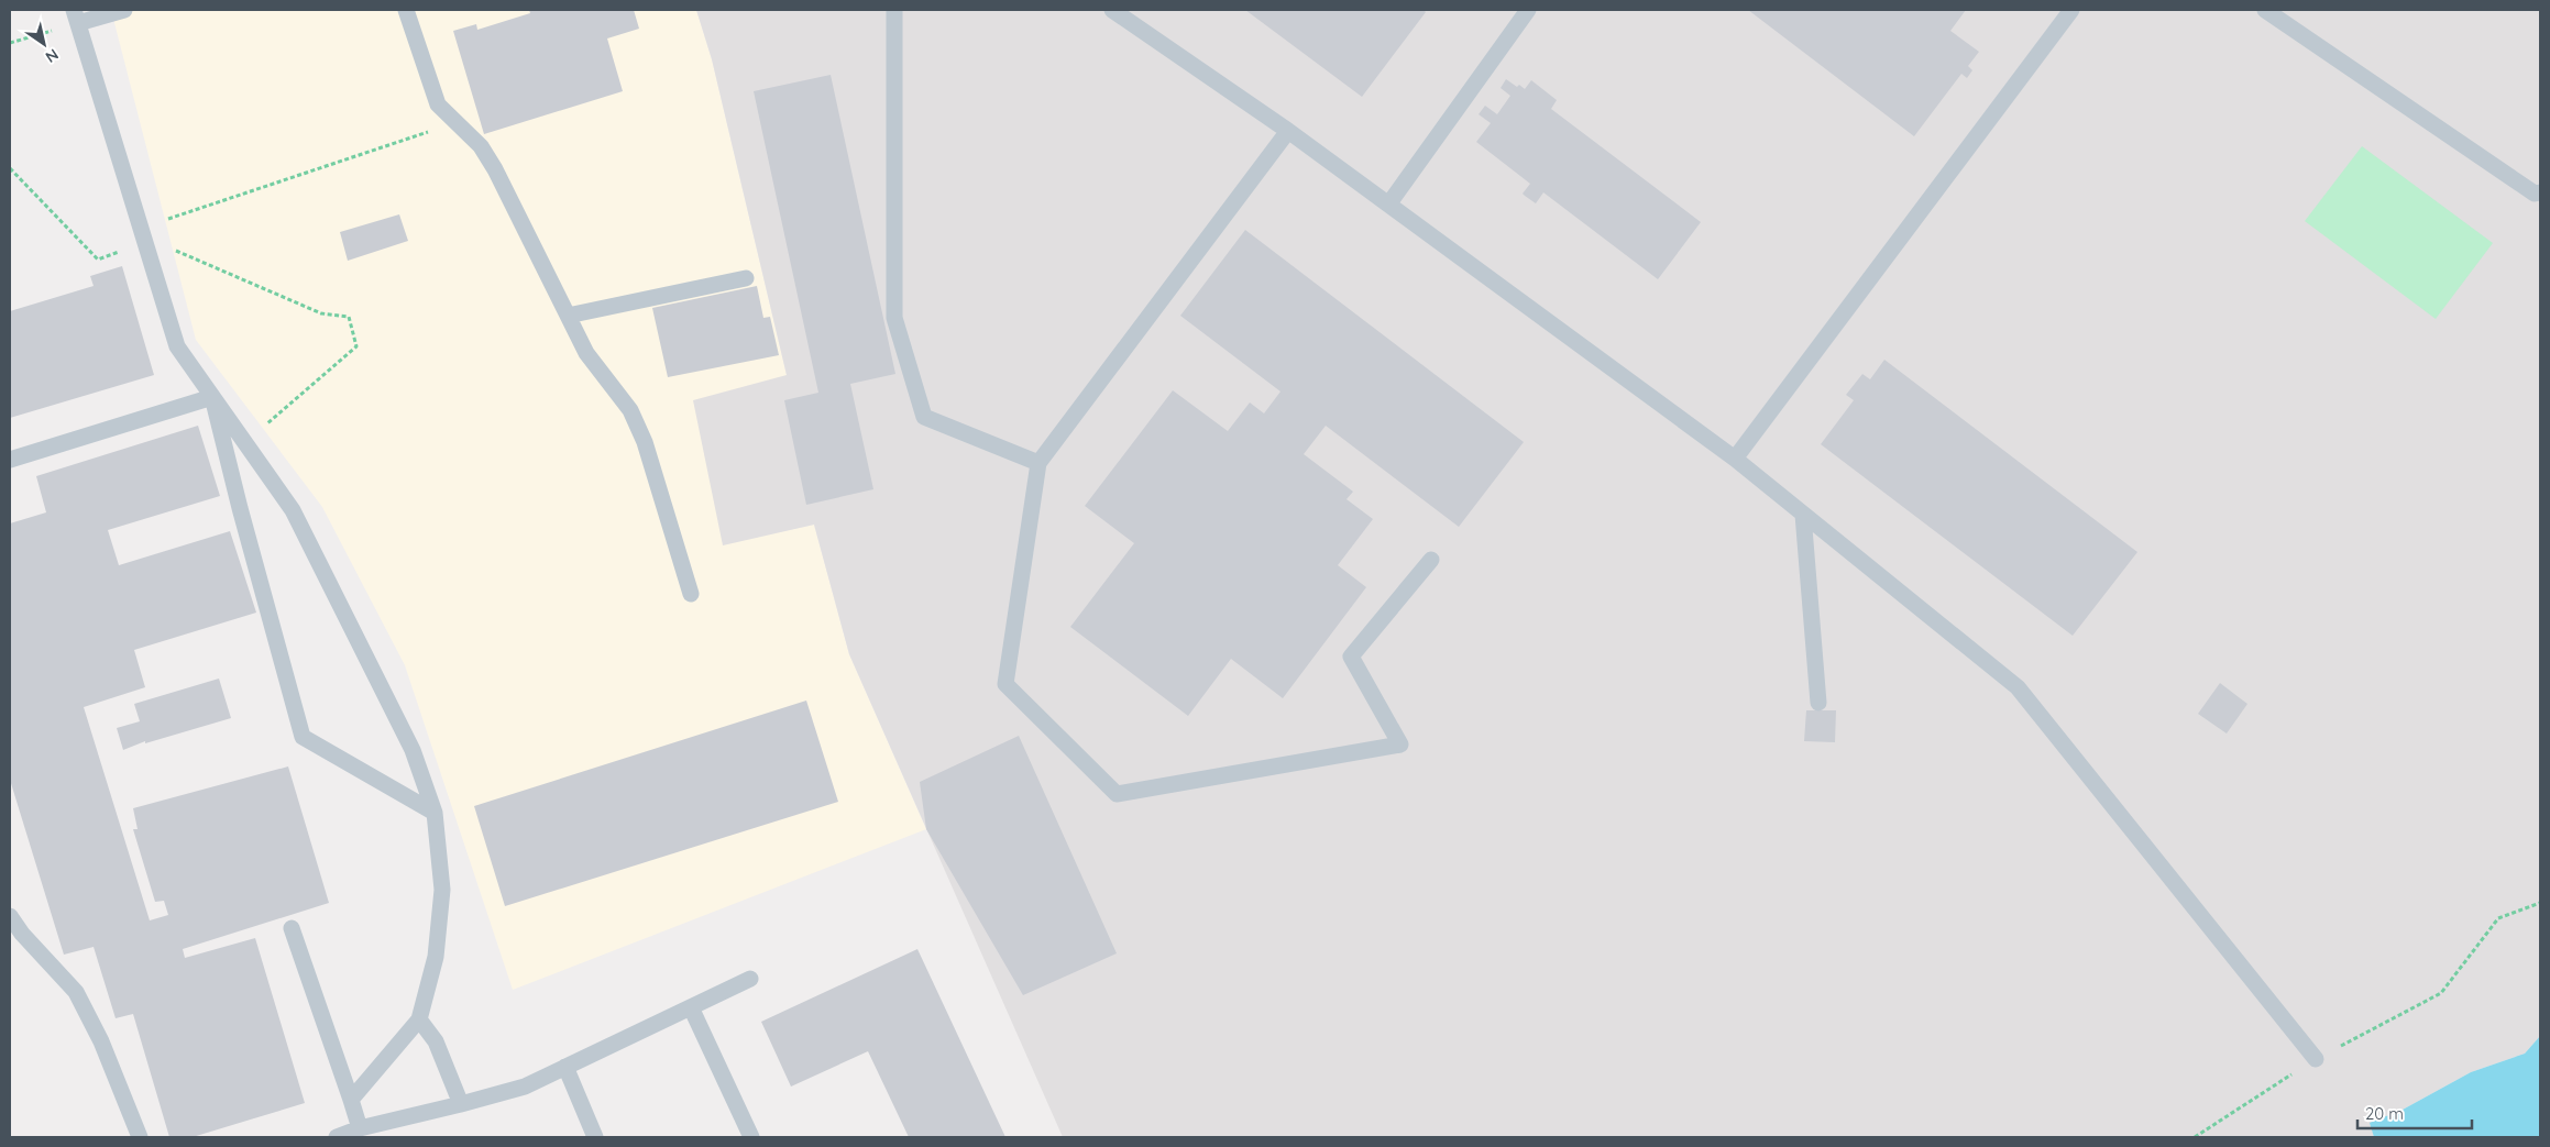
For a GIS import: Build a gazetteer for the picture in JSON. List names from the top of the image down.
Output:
{
  "scale_bar": "20 m",
  "north": "bottom right"
}
